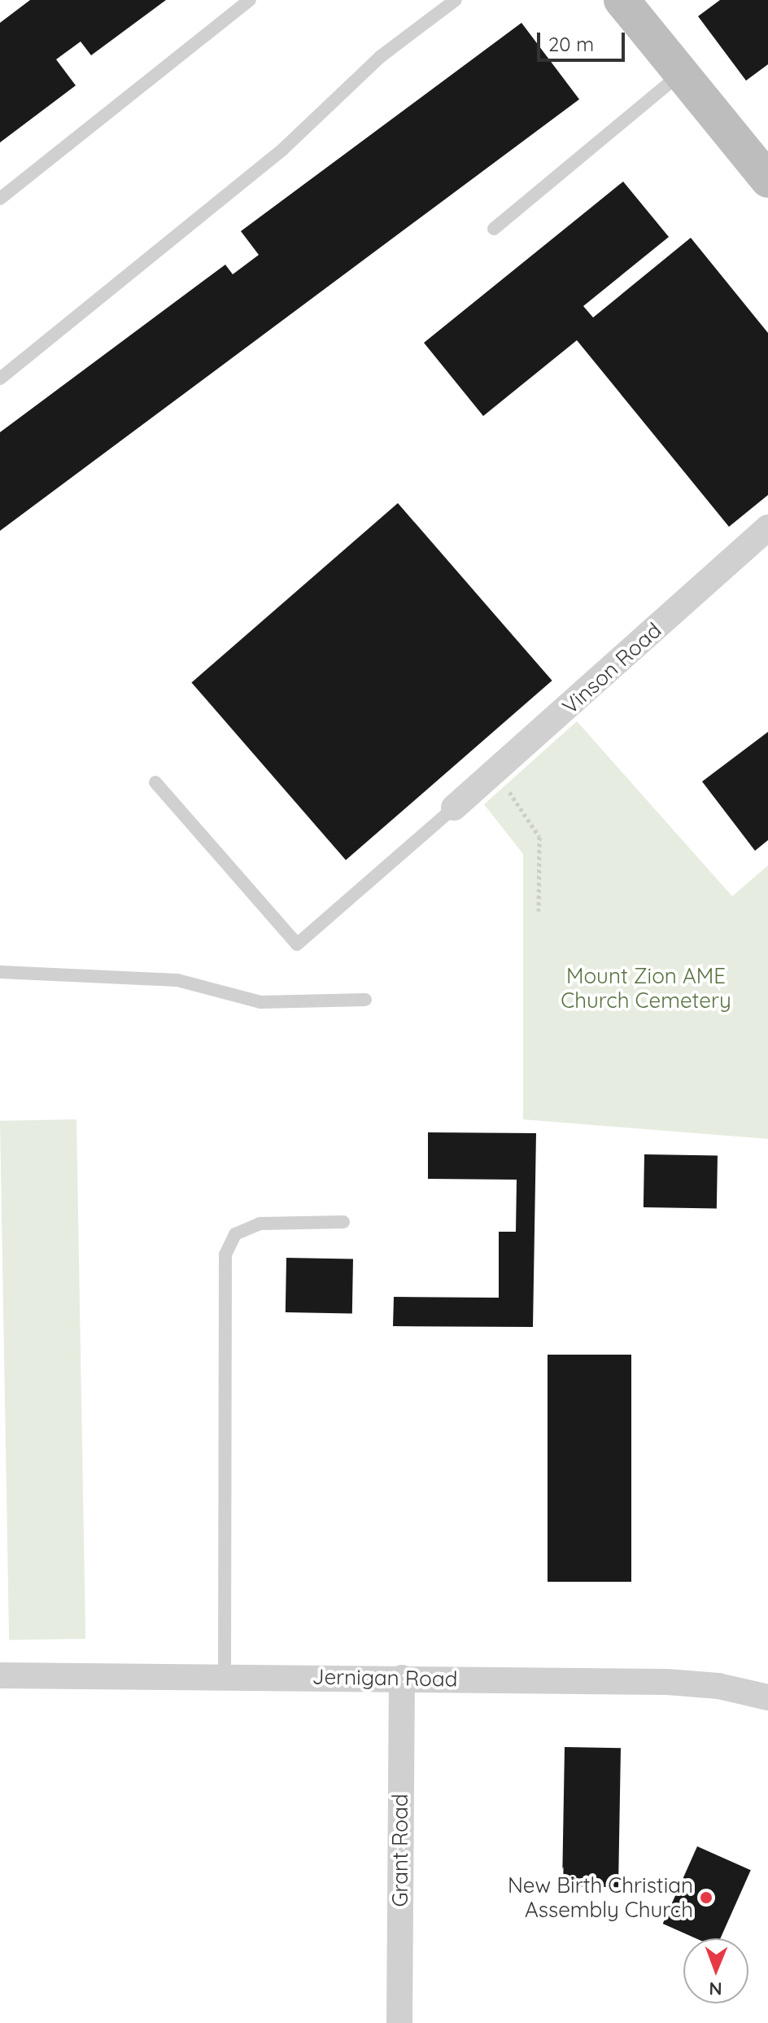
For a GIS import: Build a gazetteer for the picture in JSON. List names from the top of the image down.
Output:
{
  "streets": {
    "street": ["Vinson Road", "Jernigan Road", "Grant Road"]
  },
  "crossings": [
    ["Jernigan Road", "Grant Road"]
  ],
  "parks": ["Mount Zion AME Church Cemetery"],
  "places": ["New Birth Christian Assembly Church"],
  "scale_bar": "20 m",
  "north": "bottom"
}
